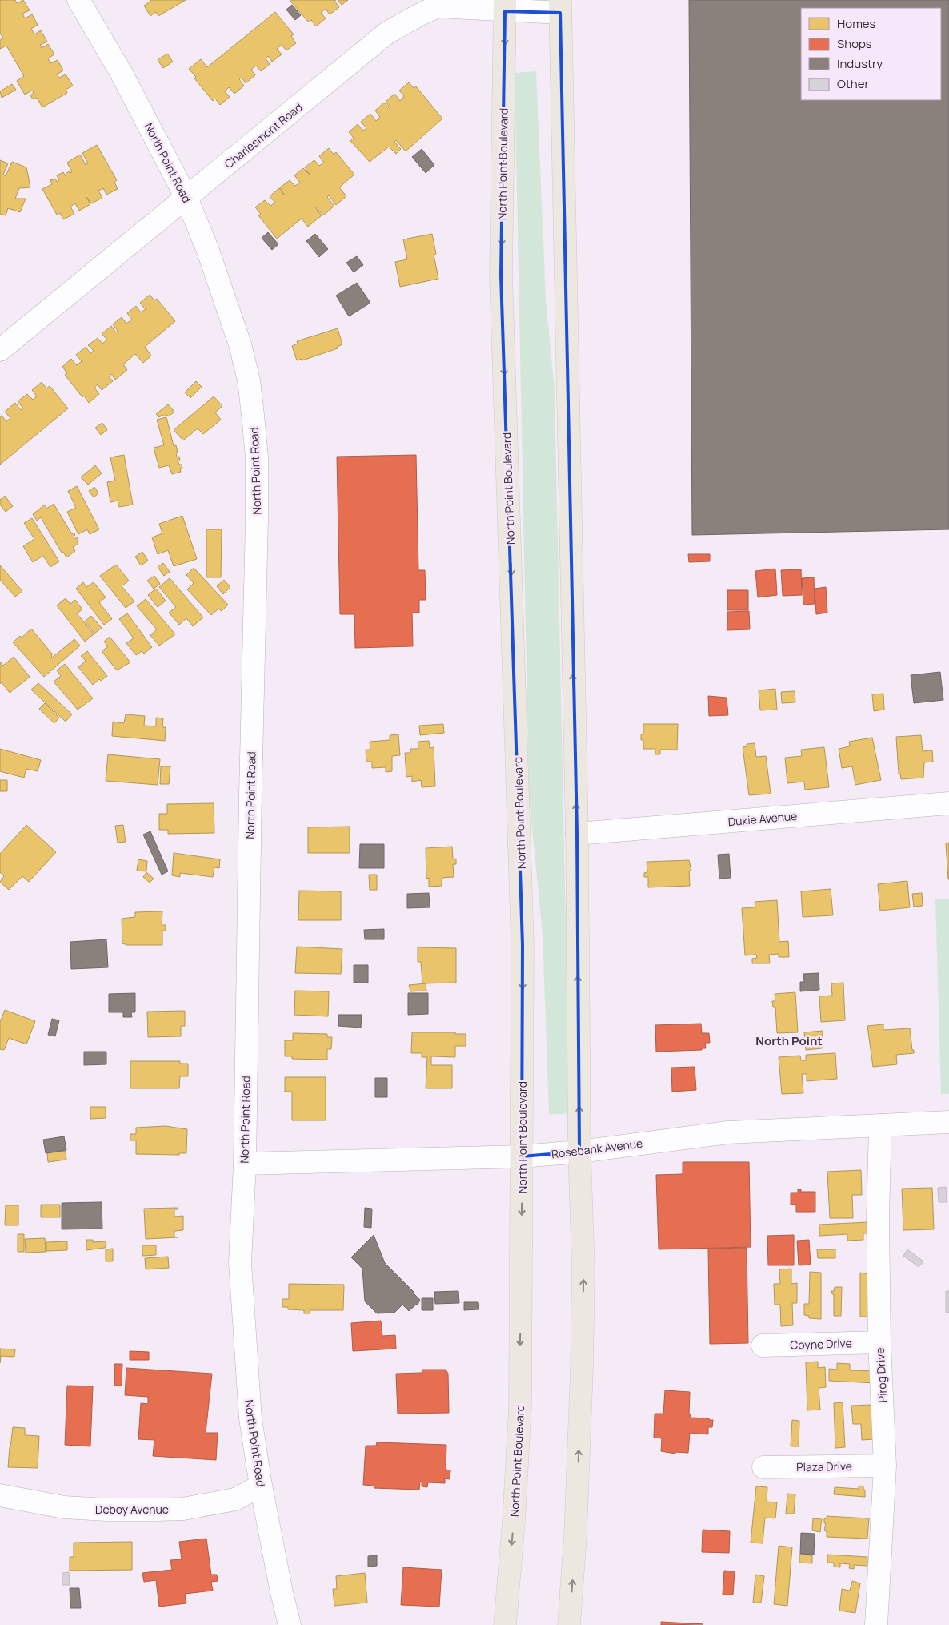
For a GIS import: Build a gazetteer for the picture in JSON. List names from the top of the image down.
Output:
{
  "streets": {
    "main road": ["North Point Boulevard"],
    "street": [
      "Charlesmont Road",
      "North Point Road",
      "Dukie Avenue",
      "Rosebank Avenue",
      "Coyne Drive",
      "Pirog Drive",
      "Plaza Drive",
      "Deboy Avenue"
    ]
  },
  "crossings": [
    ["Charlesmont Road", "North Point Road"],
    ["Charlesmont Road", "North Point Boulevard"],
    ["North Point Road", "Rosebank Avenue"],
    ["North Point Road", "Deboy Avenue"],
    ["North Point Boulevard", "Rosebank Avenue"],
    ["Rosebank Avenue", "Pirog Drive"],
    ["Coyne Drive", "Pirog Drive"],
    ["Pirog Drive", "Plaza Drive"]
  ],
  "districts": ["North Point"],
  "legend": [
    "Homes",
    "Shops",
    "Industry",
    "Other"
  ]
}
